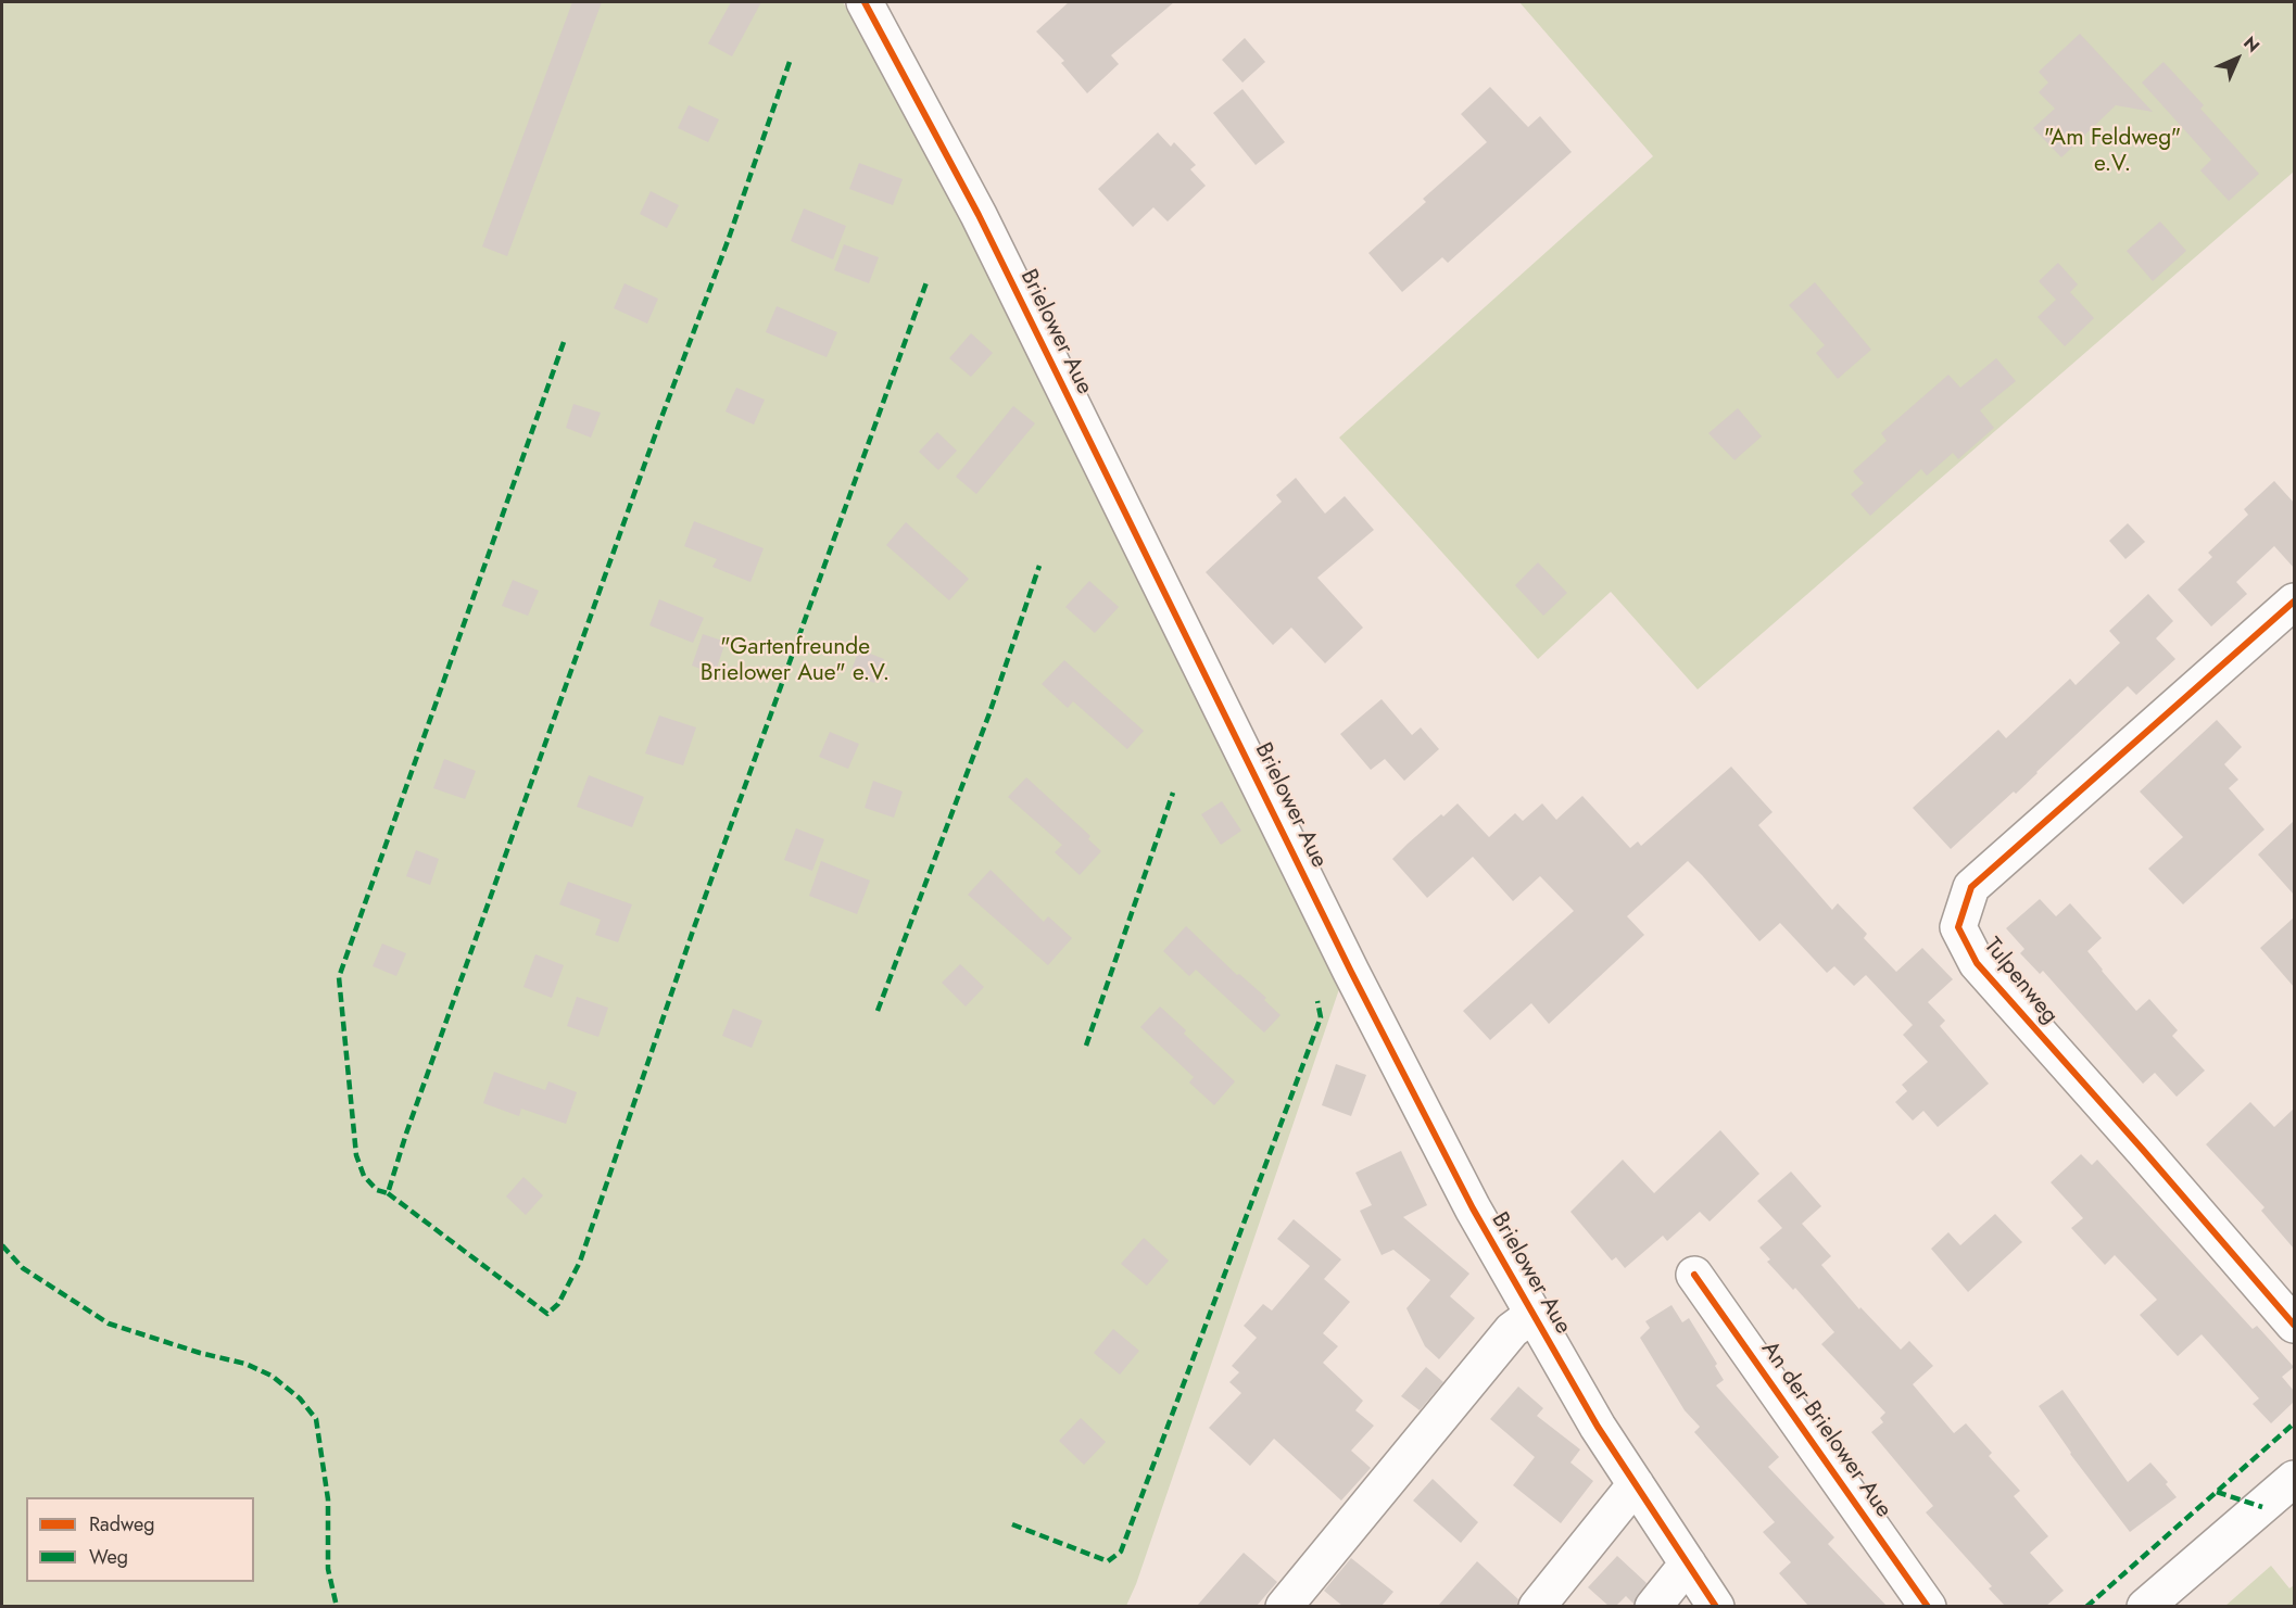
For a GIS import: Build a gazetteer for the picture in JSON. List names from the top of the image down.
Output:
{
  "streets": {
    "street": ["Brielower Aue", "Tulpenweg", "An der Brielower Aue"]
  },
  "parks": ["\"Am Feldweg\" e.V.", "\"Gartenfreunde Brielower Aue\" e.V."],
  "legend": ["Radweg", "Weg"],
  "north": "top right"
}
